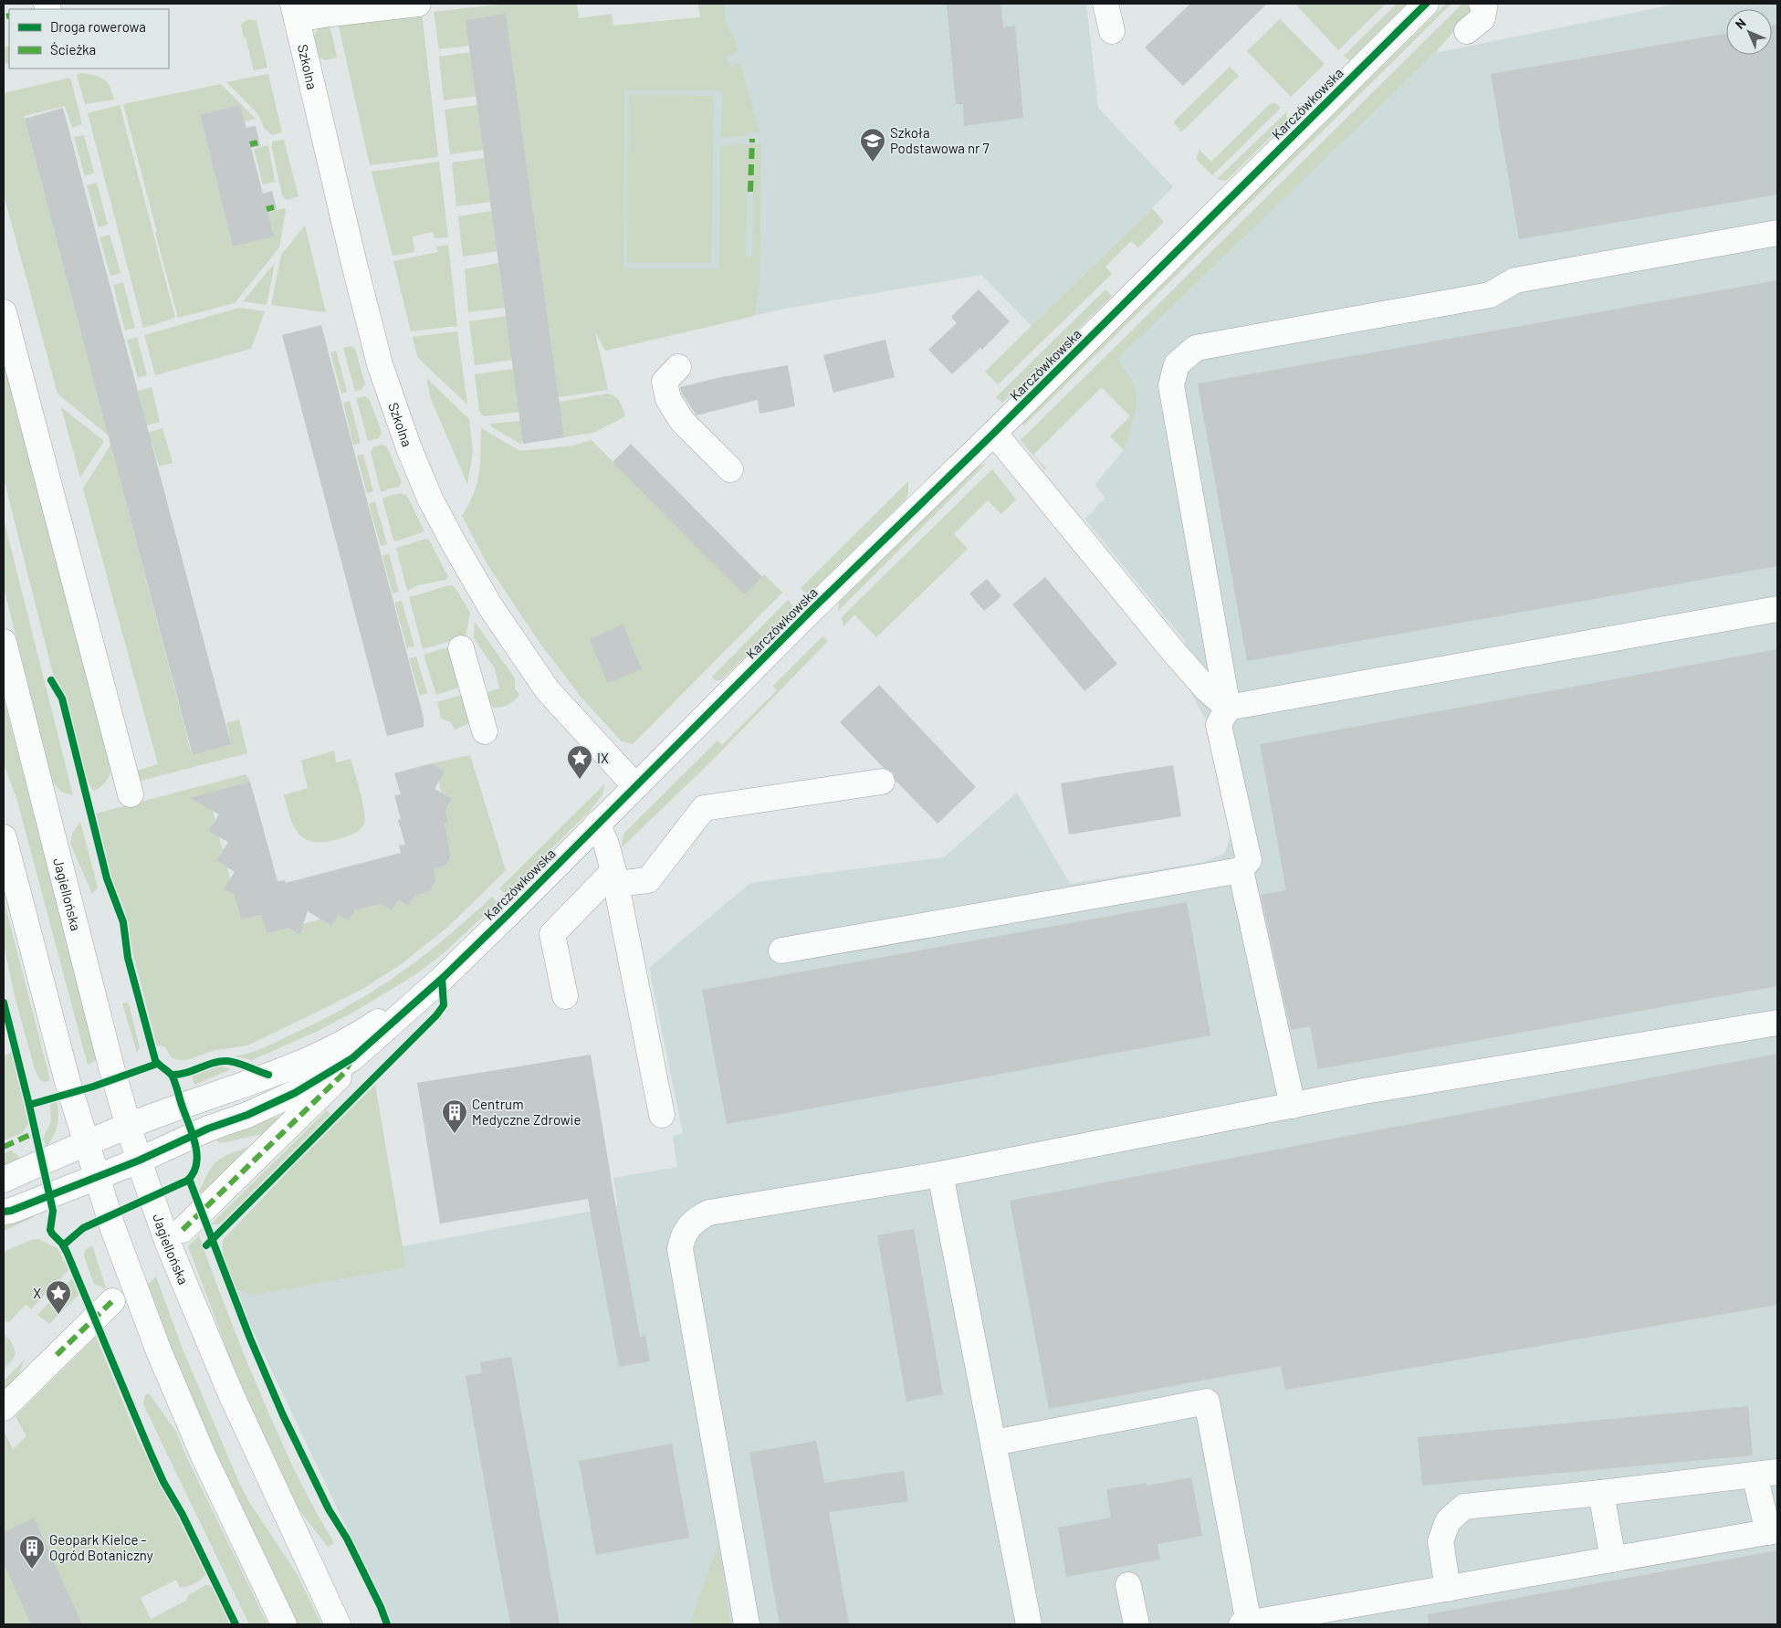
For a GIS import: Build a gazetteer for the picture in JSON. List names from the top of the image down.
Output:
{
  "streets": {
    "street": ["Szkolna", "Karczówkowska", "Jagiellońska"]
  },
  "crossings": [
    ["Szkolna", "Karczówkowska"],
    ["Karczówkowska", "Jagiellońska"]
  ],
  "places": {
    "school or university": ["Szkoła Podstawowa nr 7"],
    "place": ["IX", "X"],
    "building": ["Centrum Medyczne Zdrowie", "Geopark Kielce - Ogród Botaniczny"]
  },
  "legend": ["Droga rowerowa", "Ścieżka"],
  "north": "top left"
}
